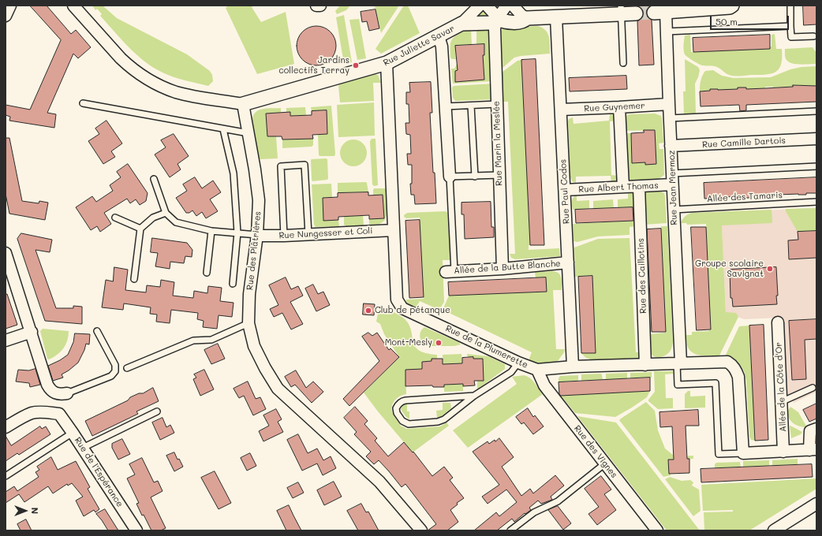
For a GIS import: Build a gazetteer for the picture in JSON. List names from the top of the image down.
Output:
{
  "streets": {
    "street": [
      "Rue Juliette Savar",
      "Rue Guynemer",
      "Rue Camille Dartois",
      "Rue Marin la Meslée",
      "Rue Albert Thomas",
      "Rue Jean Mermoz",
      "Rue Paul Codos",
      "Rue Nungesser et Coli",
      "Rue des Plâtrières",
      "Allée de la Butte Blanche",
      "Rue des Caillotins",
      "Rue de la Plumerette",
      "Allée de la Côte d'Or",
      "Rue des Vignes",
      "Rue de l'Espérance"
    ],
    "lane": ["Allée des Tamaris"]
  },
  "crossings": [
    ["Rue Juliette Savar", "Rue Marin la Meslée"],
    ["Rue Juliette Savar", "Rue Paul Codos"],
    ["Rue Juliette Savar", "Rue des Plâtrières"],
    ["Rue Juliette Savar", "Rue de la Plumerette"],
    ["Rue Guynemer", "Rue Jean Mermoz"],
    ["Rue Guynemer", "Rue Paul Codos"],
    ["Rue Camille Dartois", "Rue Jean Mermoz"],
    ["Rue Marin la Meslée", "Allée de la Butte Blanche"],
    ["Rue Albert Thomas", "Rue Jean Mermoz"],
    ["Rue Albert Thomas", "Rue Paul Codos"],
    ["Rue Albert Thomas", "Rue des Caillotins"],
    ["Rue Jean Mermoz", "Allée des Tamaris"],
    ["Rue Jean Mermoz", "Rue de la Plumerette"],
    ["Rue Paul Codos", "Allée de la Butte Blanche"],
    ["Rue Paul Codos", "Rue de la Plumerette"],
    ["Rue Nungesser et Coli", "Rue des Plâtrières"],
    ["Rue Nungesser et Coli", "Rue de la Plumerette"],
    ["Rue des Caillotins", "Rue de la Plumerette"],
    ["Rue de la Plumerette", "Rue des Vignes"]
  ],
  "places": [
    "Jardins collectifs Terray",
    "Groupe scolaire Savignat",
    "Club de pétanque",
    "Mont-Mesly"
  ],
  "scale_bar": "50 m",
  "north": "right"
}
